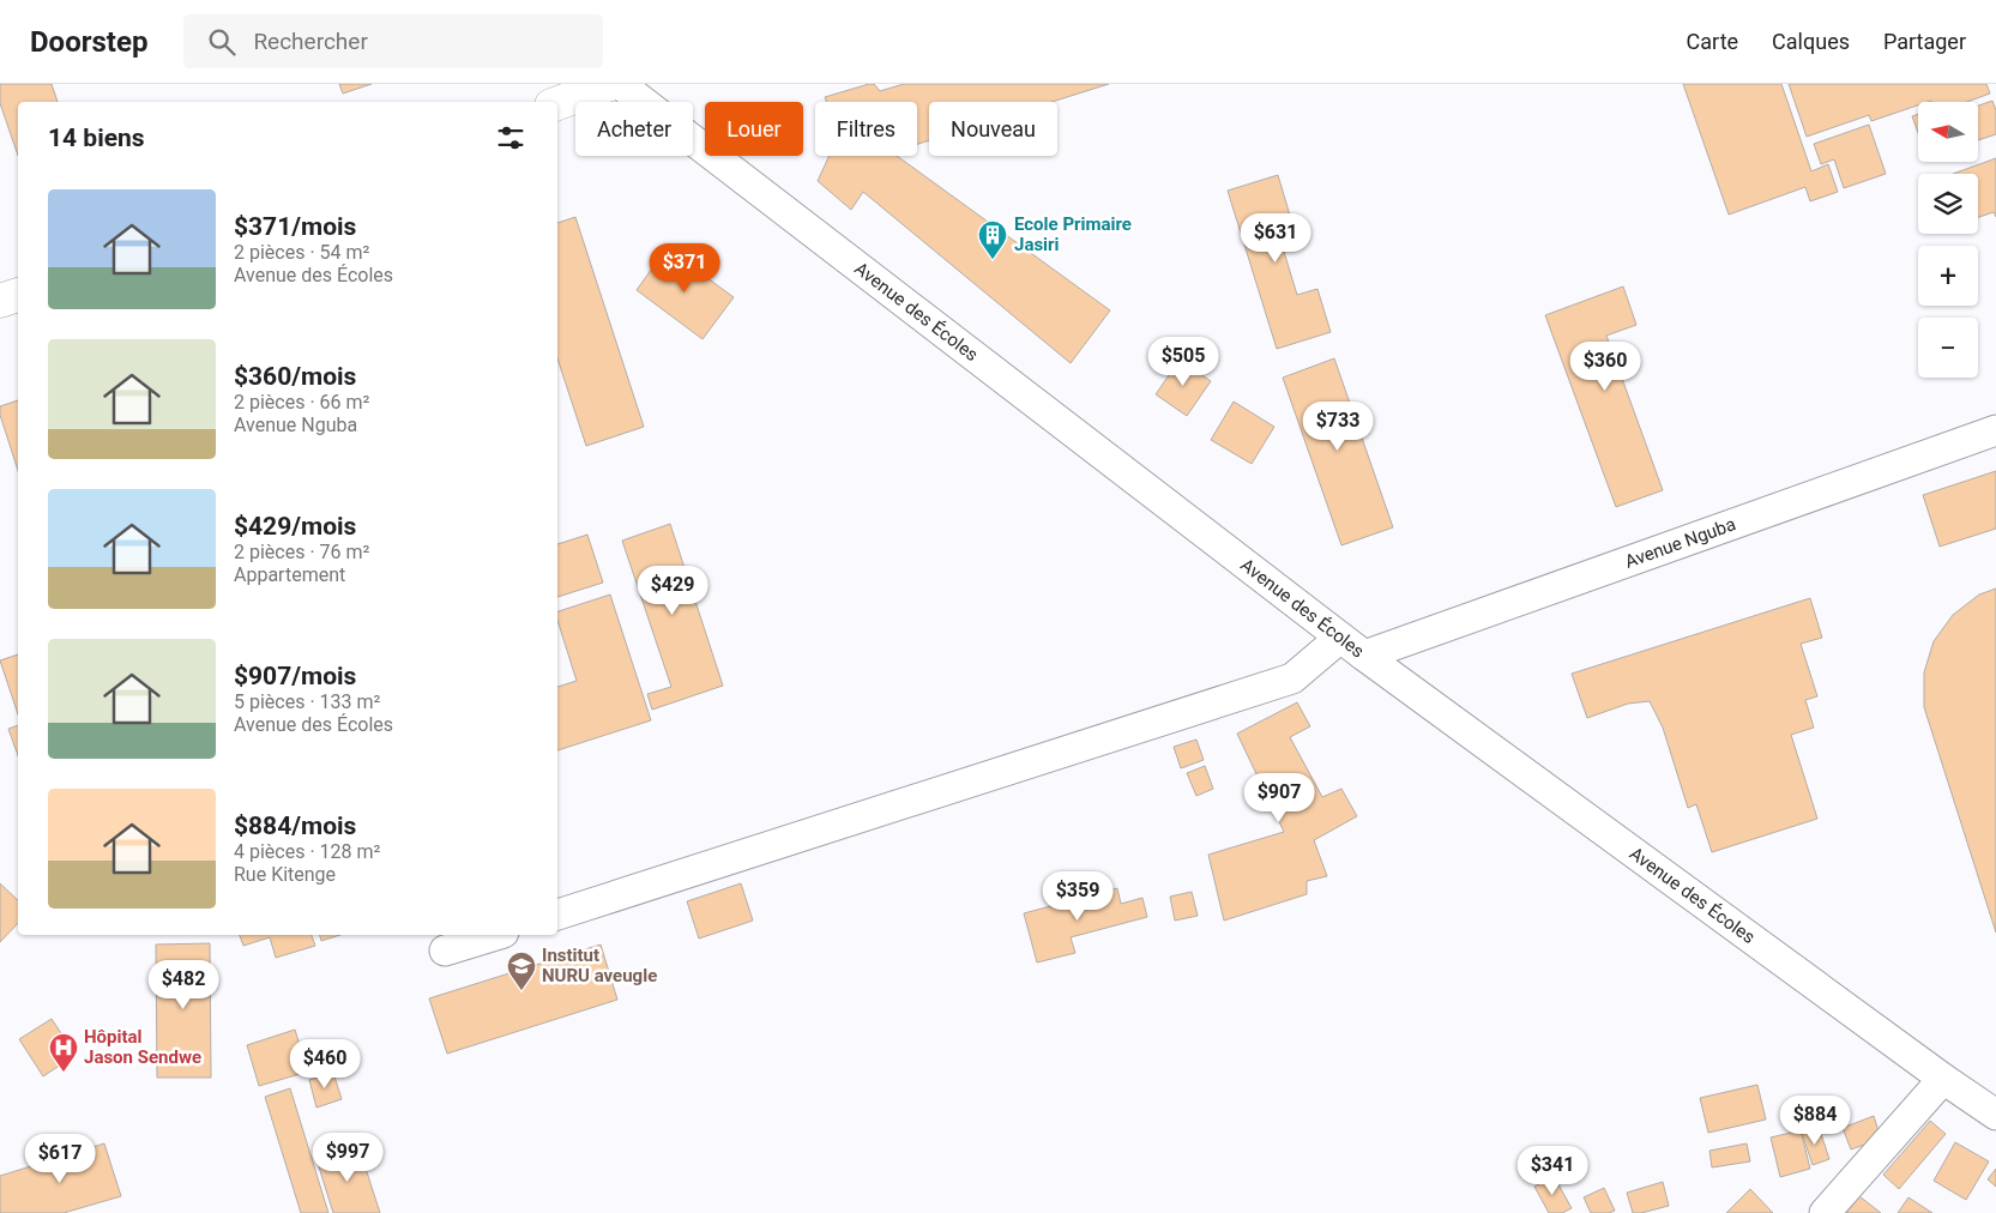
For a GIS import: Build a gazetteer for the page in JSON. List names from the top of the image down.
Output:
{
  "streets": {
    "street": ["Avenue des Écoles", "Avenue Nguba"]
  },
  "crossings": [
    ["Avenue des Écoles", "Avenue Nguba"]
  ],
  "places": {
    "building": ["Ecole Primaire Jasiri"],
    "school or university": ["Institut NURU aveugle"],
    "hospital": ["Hôpital Jason Sendwe"]
  },
  "north": "left",
  "page": {
    "header": "Doorstep",
    "search": "Rechercher",
    "nav": ["Carte", "Calques", "Partager"],
    "map_buttons": ["+", "−"],
    "chip": [
      "Acheter",
      "Louer",
      "Filtres",
      "Nouveau"
    ],
    "heading": "14 biens",
    "list": [
      {
        "name": "$371/mois",
        "note": "2 pièces · 54 m² · Avenue des Écoles"
      },
      {
        "name": "$360/mois",
        "note": "2 pièces · 66 m² · Avenue Nguba"
      },
      {
        "name": "$429/mois",
        "note": "2 pièces · 76 m² · Appartement"
      },
      {
        "name": "$907/mois",
        "note": "5 pièces · 133 m² · Avenue des Écoles"
      },
      {
        "name": "$884/mois",
        "note": "4 pièces · 128 m² · Rue Kitenge"
      }
    ],
    "price": [
      "$631",
      "$371",
      "$505",
      "$360",
      "$733",
      "$429",
      "$907",
      "$359",
      "$482",
      "$460",
      "$884",
      "$997",
      "$617",
      "$341"
    ]
  }
}
